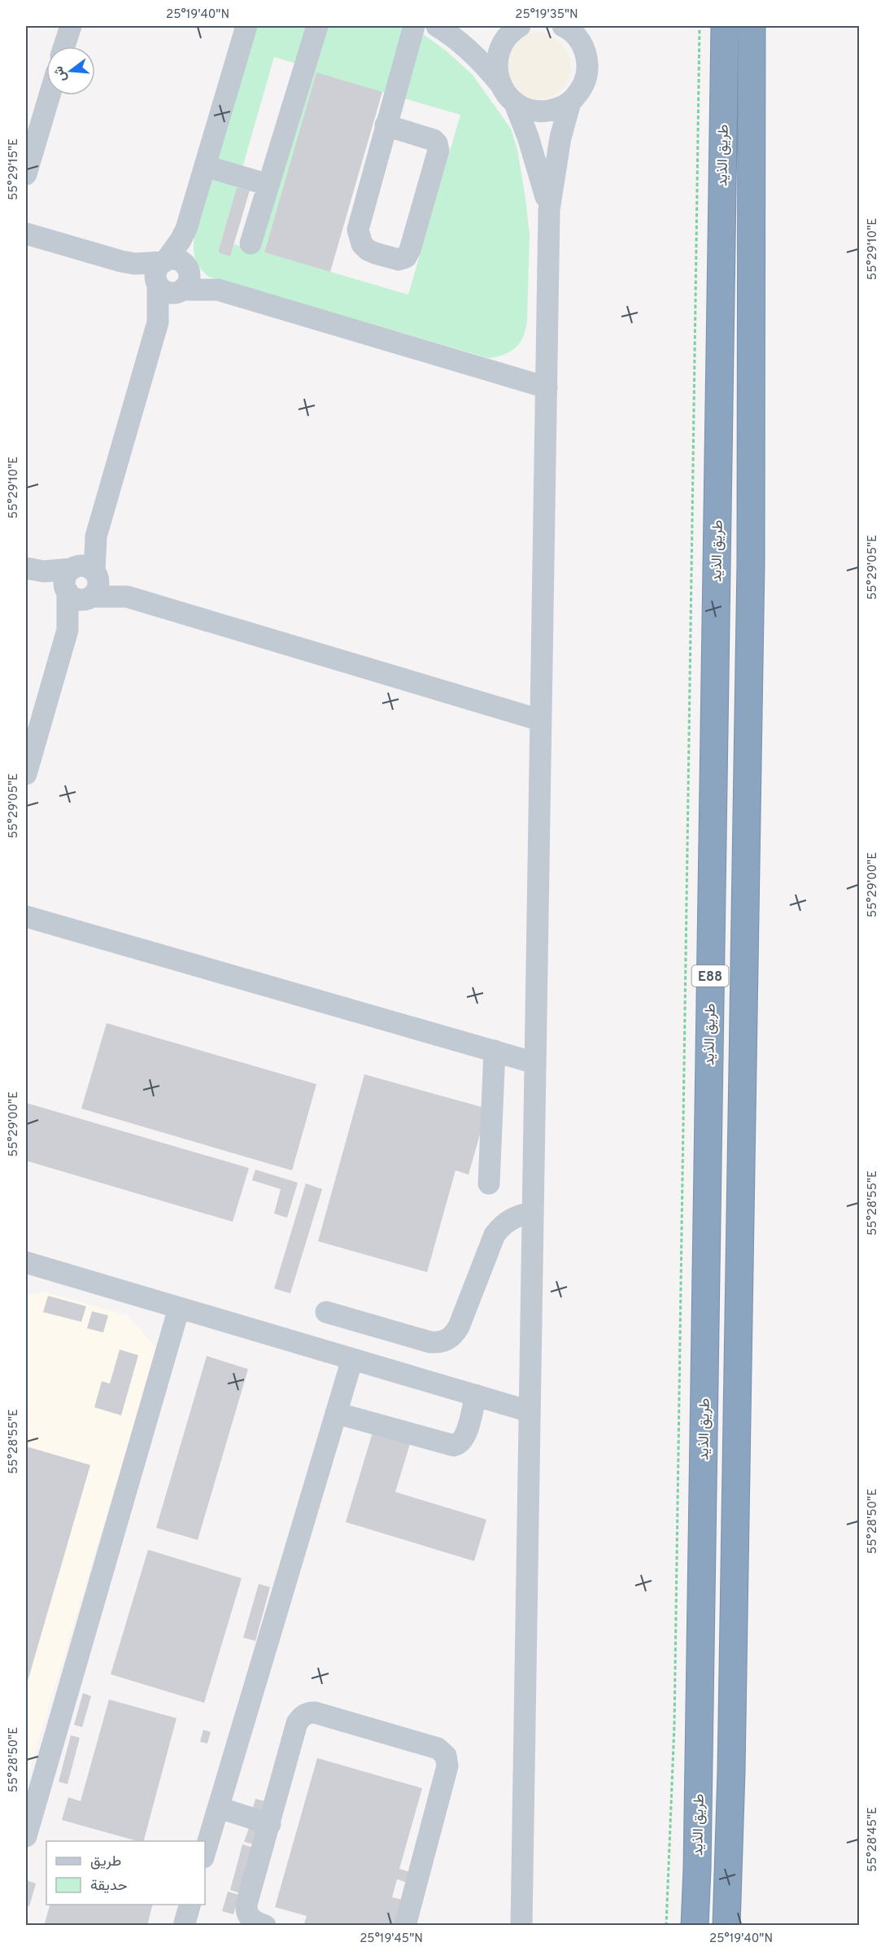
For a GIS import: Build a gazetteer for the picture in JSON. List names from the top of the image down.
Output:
{
  "streets": {
    "highway": ["طريق الذيد", "E88"]
  },
  "legend": ["طريق", "حديقة"],
  "north": "left",
  "coordinates": [
    "25°19'40\"N",
    "25°19'35\"N",
    "55°29'15\"E",
    "55°29'10\"E",
    "55°29'05\"E",
    "55°29'00\"E",
    "55°28'55\"E",
    "55°28'50\"E",
    "55°28'45\"E",
    "25°19'45\"N"
  ]
}
